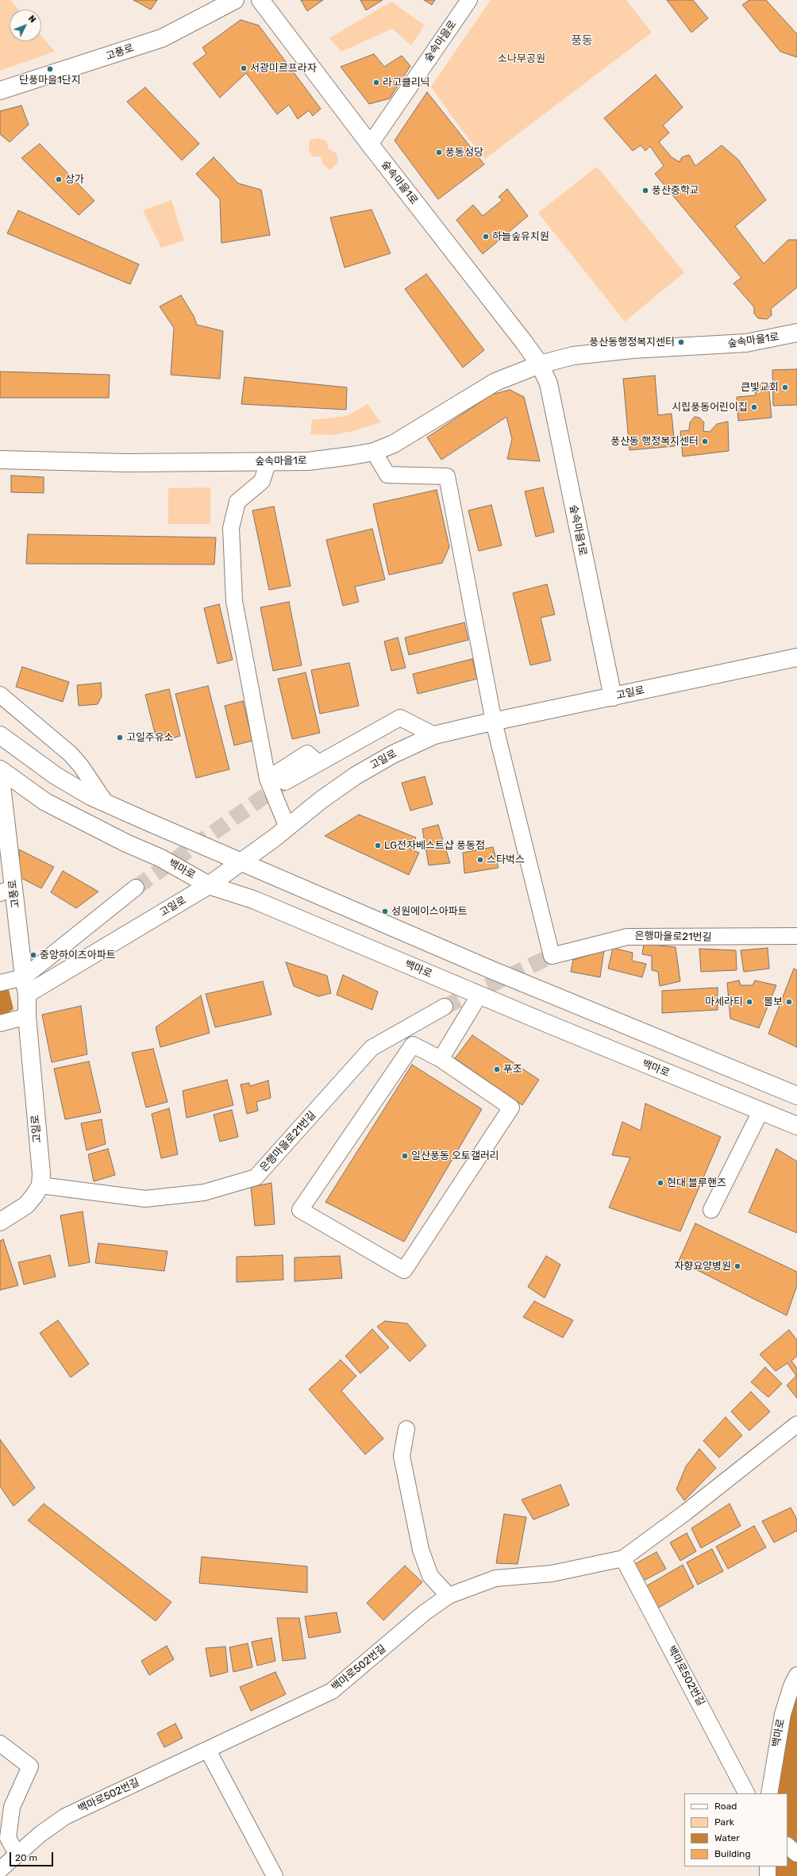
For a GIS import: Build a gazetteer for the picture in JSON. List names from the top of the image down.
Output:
{
  "streets": {
    "street": [
      "숲속마을로",
      "고풍로",
      "숲속마을1로",
      "고일로",
      "백마로",
      "은행마을로21번길",
      "백마로502번길"
    ]
  },
  "crossings": [
    ["숲속마을로", "숲속마을1로"],
    ["고풍로", "고일로"],
    ["숲속마을1로", "고일로"],
    ["고일로", "백마로"],
    ["고일로", "은행마을로21번길"]
  ],
  "districts": ["풍동"],
  "parks": ["소나무공원"],
  "places": [
    "서광미르프라자",
    "단풍마을1단지",
    "라고클리닉",
    "풍동성당",
    "상가",
    "풍산중학교",
    "하늘숲유치원",
    "풍산동행정복지센터",
    "큰빛교회",
    "시립풍동어린이집",
    "풍산동 행정복지센터",
    "고일주유소",
    "LG전자베스트샵 풍동점",
    "스타벅스",
    "성원에이스아파트",
    "중앙하이츠아파트",
    "마세라티",
    "볼보",
    "푸조",
    "일산풍동 오토갤러리",
    "현대 블루핸즈",
    "자향요양병원"
  ],
  "legend": [
    "Road",
    "Park",
    "Water",
    "Building"
  ],
  "scale_bar": "20 m",
  "north": "top right"
}
